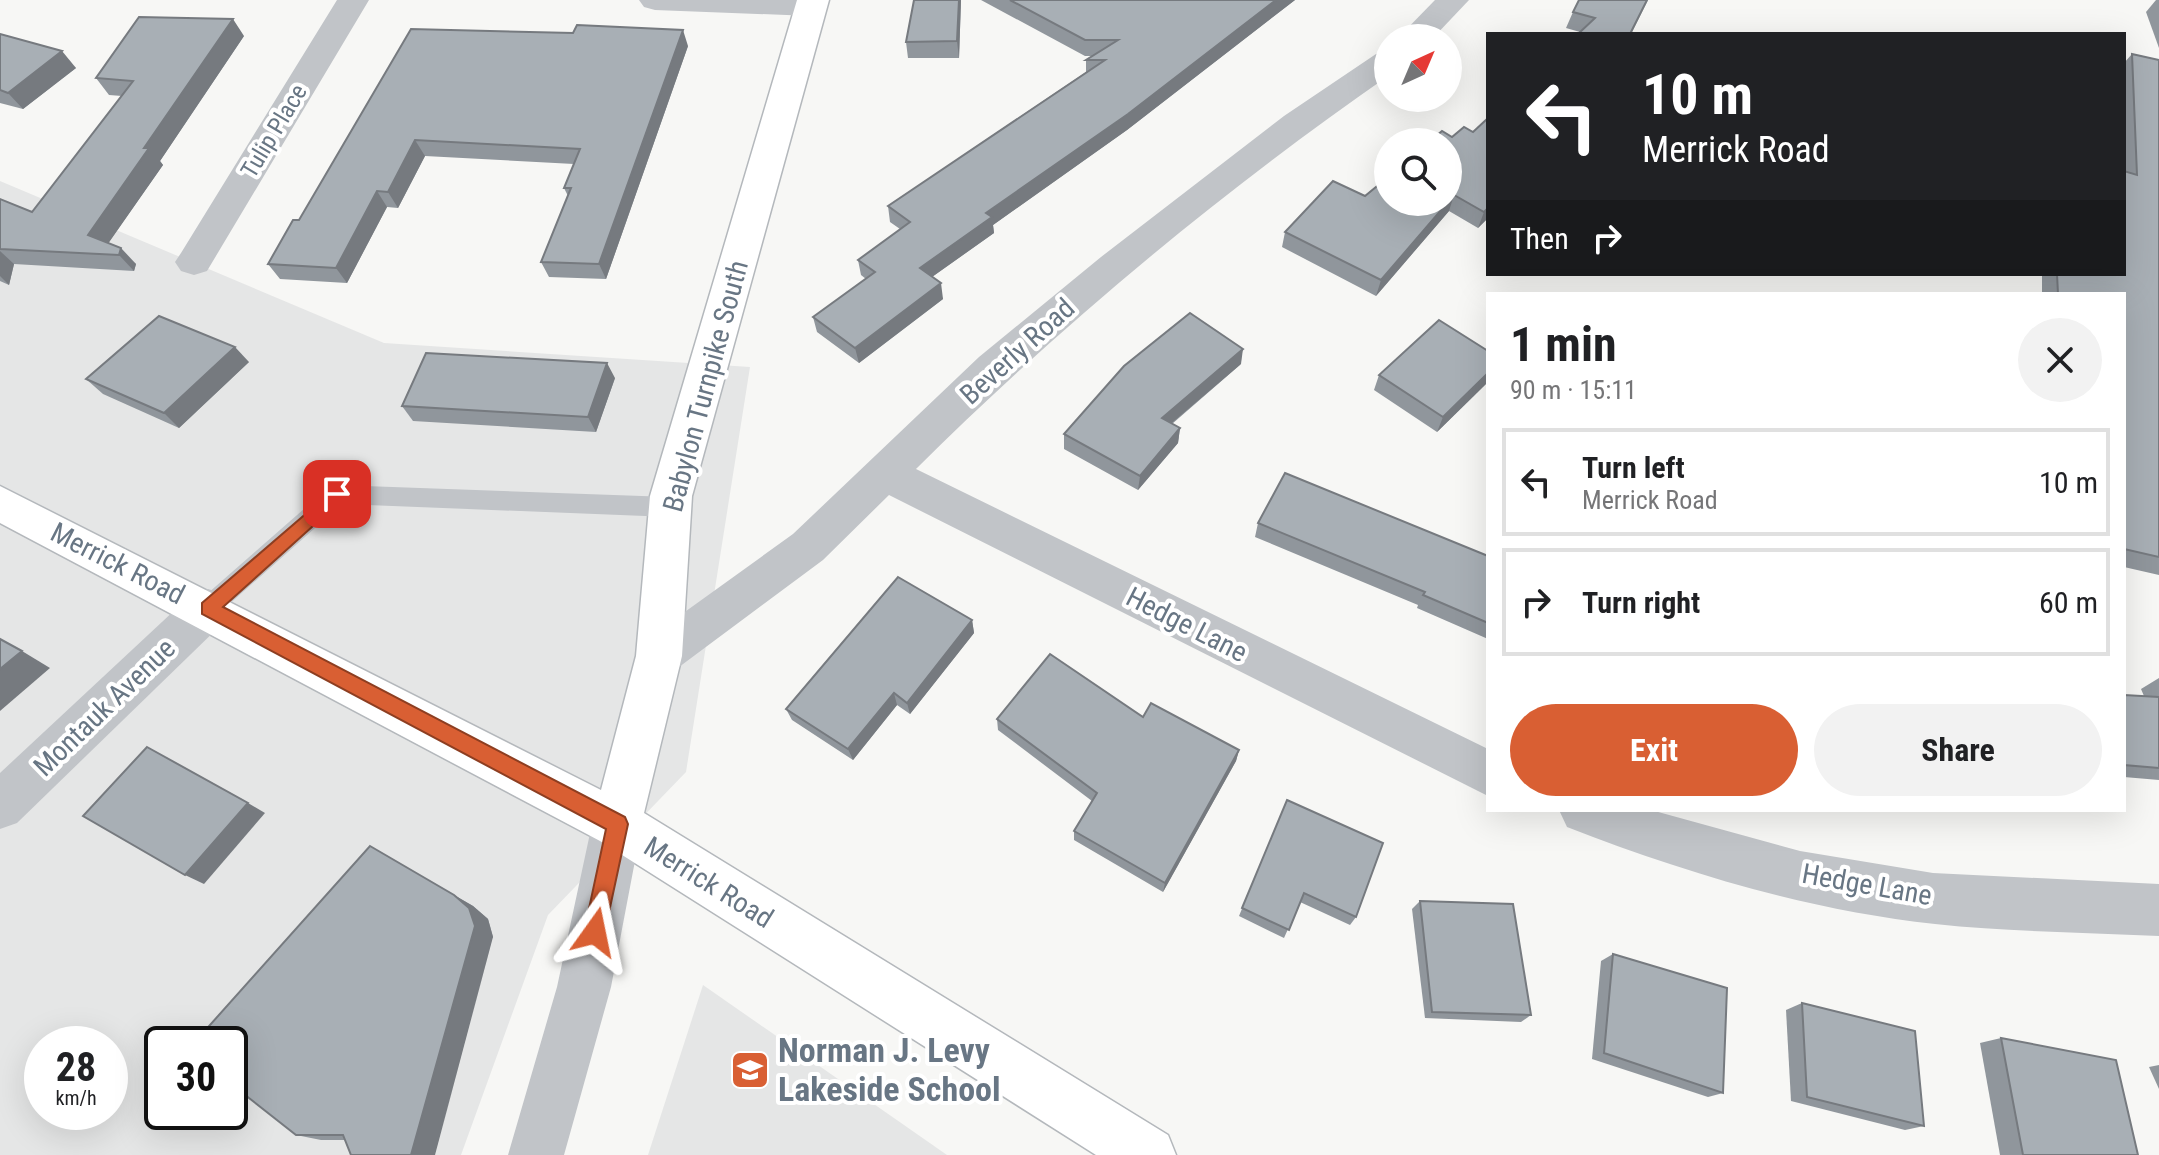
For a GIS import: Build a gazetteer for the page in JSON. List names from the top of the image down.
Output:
{
  "streets": {
    "main road": ["Babylon Turnpike South", "Merrick Road"],
    "street": [
      "Tulip Place",
      "Beverly Road",
      "Hedge Lane",
      "Montauk Avenue"
    ]
  },
  "crossings": [
    ["Beverly Road", "Babylon Turnpike South"],
    ["Beverly Road", "Hedge Lane"],
    ["Babylon Turnpike South", "Merrick Road"],
    ["Merrick Road", "Montauk Avenue"]
  ],
  "places": {
    "school or university": ["Norman J. Levy Lakeside School"]
  },
  "north": "top right",
  "page": {
    "turn": ["10 m", "Merrick Road"],
    "then": "Then",
    "heading": ["1 min", "90 m · 15:11"],
    "list": [
      {
        "name": "Turn left",
        "note": "Merrick Road",
        "value": "10 m"
      },
      {
        "name": "Turn right",
        "value": "60 m"
      }
    ],
    "buttons": ["Exit", "Share"],
    "speed": "28 km/h",
    "limit": "30"
  }
}
